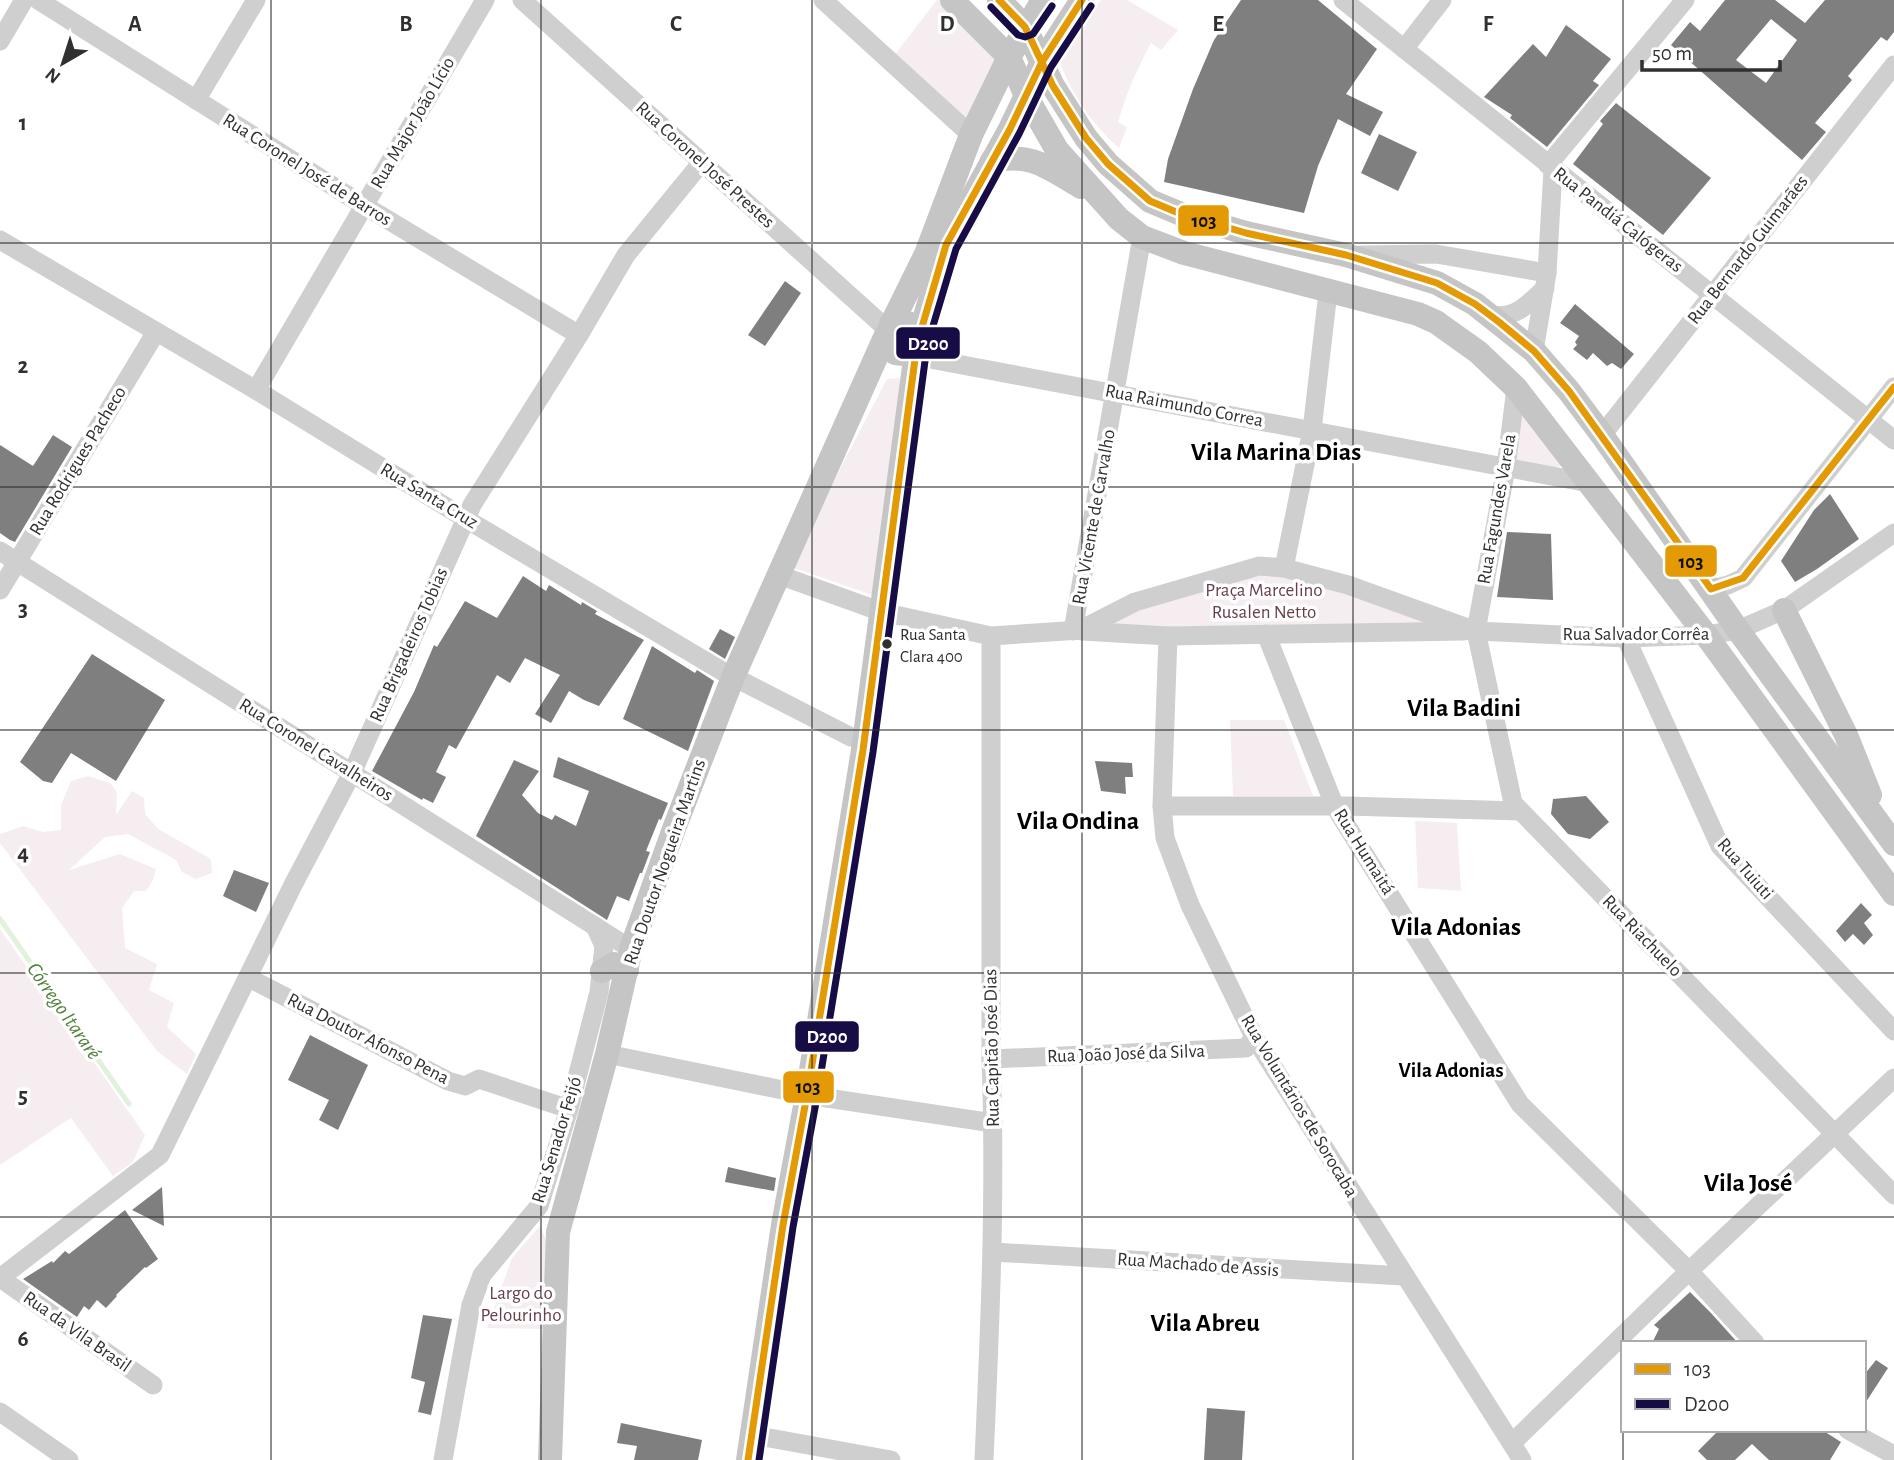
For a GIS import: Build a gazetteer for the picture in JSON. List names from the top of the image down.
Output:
{
  "streets": {
    "main road": ["Rua Doutor Nogueira Martins"],
    "street": [
      "Rua Major João Lício",
      "Rua Coronel José Prestes",
      "Rua Coronel José de Barros",
      "Rua Pandiá Calógeras",
      "Rua Bernardo Guimarães",
      "Rua Raimundo Correa",
      "Rua Rodrigues Pacheco",
      "Rua Santa Cruz",
      "Rua Fagundes Varela",
      "Rua Vicente de Carvalho",
      "Rua Salvador Corrêa",
      "Rua Brigadeiros Tobias",
      "Rua Coronel Cavalheiros",
      "Rua Humaitá",
      "Rua Tuiuti",
      "Rua Riachuelo",
      "Rua Doutor Afonso Pena",
      "Rua Capitão José Dias",
      "Rua João José da Silva",
      "Rua Voluntários de Sorocaba",
      "Rua Senador Feijó",
      "Rua Machado de Assis",
      "Rua da Vila Brasil"
    ]
  },
  "crossings": [
    ["Rua Major João Lício", "Rua Coronel José de Barros"],
    ["Rua Major João Lício", "Rua Santa Cruz"],
    ["Rua Coronel José Prestes", "Rua Brigadeiros Tobias"],
    ["Rua Coronel José Prestes", "Rua Doutor Nogueira Martins"],
    ["Rua Coronel José de Barros", "Rua Brigadeiros Tobias"],
    ["Rua Pandiá Calógeras", "Rua Bernardo Guimarães"],
    ["Rua Raimundo Correa", "Rua Fagundes Varela"],
    ["Rua Raimundo Correa", "Rua Vicente de Carvalho"],
    ["Rua Rodrigues Pacheco", "Rua Santa Cruz"],
    ["Rua Rodrigues Pacheco", "Rua Coronel Cavalheiros"],
    ["Rua Santa Cruz", "Rua Brigadeiros Tobias"],
    ["Rua Santa Cruz", "Rua Doutor Nogueira Martins"],
    ["Rua Fagundes Varela", "Rua Salvador Corrêa"],
    ["Rua Fagundes Varela", "Rua Riachuelo"],
    ["Rua Vicente de Carvalho", "Rua Salvador Corrêa"],
    ["Rua Salvador Corrêa", "Rua Humaitá"],
    ["Rua Salvador Corrêa", "Rua Doutor Nogueira Martins"],
    ["Rua Salvador Corrêa", "Rua Tuiuti"],
    ["Rua Salvador Corrêa", "Rua Riachuelo"],
    ["Rua Salvador Corrêa", "Rua Capitão José Dias"],
    ["Rua Salvador Corrêa", "Rua Voluntários de Sorocaba"],
    ["Rua Brigadeiros Tobias", "Rua Coronel Cavalheiros"],
    ["Rua Brigadeiros Tobias", "Rua Doutor Afonso Pena"],
    ["Rua Brigadeiros Tobias", "Rua da Vila Brasil"],
    ["Rua Coronel Cavalheiros", "Rua Doutor Nogueira Martins"],
    ["Rua Coronel Cavalheiros", "Rua Senador Feijó"],
    ["Rua Doutor Nogueira Martins", "Rua Senador Feijó"],
    ["Rua Doutor Afonso Pena", "Rua Senador Feijó"],
    ["Rua Capitão José Dias", "Rua João José da Silva"],
    ["Rua Capitão José Dias", "Rua Machado de Assis"],
    ["Rua João José da Silva", "Rua Voluntários de Sorocaba"],
    ["Rua Voluntários de Sorocaba", "Rua Machado de Assis"]
  ],
  "districts": [
    "Vila Marina Dias",
    "Vila Badini",
    "Vila Ondina",
    "Vila Adonias",
    "Vila Adonias",
    "Vila José",
    "Vila Abreu"
  ],
  "water": ["Córrego Itararé"],
  "parks": ["Praça Marcelino Rusalen Netto", "Largo do Pelourinho"],
  "places": ["Rua Santa Clara 400"],
  "lines": ["transit line 103", "transit line D200"],
  "legend": ["103", "D200"],
  "scale_bar": "50 m",
  "north": "bottom left",
  "grid": {
    "columns": [
      "A",
      "B",
      "C",
      "D",
      "E",
      "F"
    ],
    "rows": [
      "1",
      "2",
      "3",
      "4",
      "5",
      "6"
    ]
  }
}
